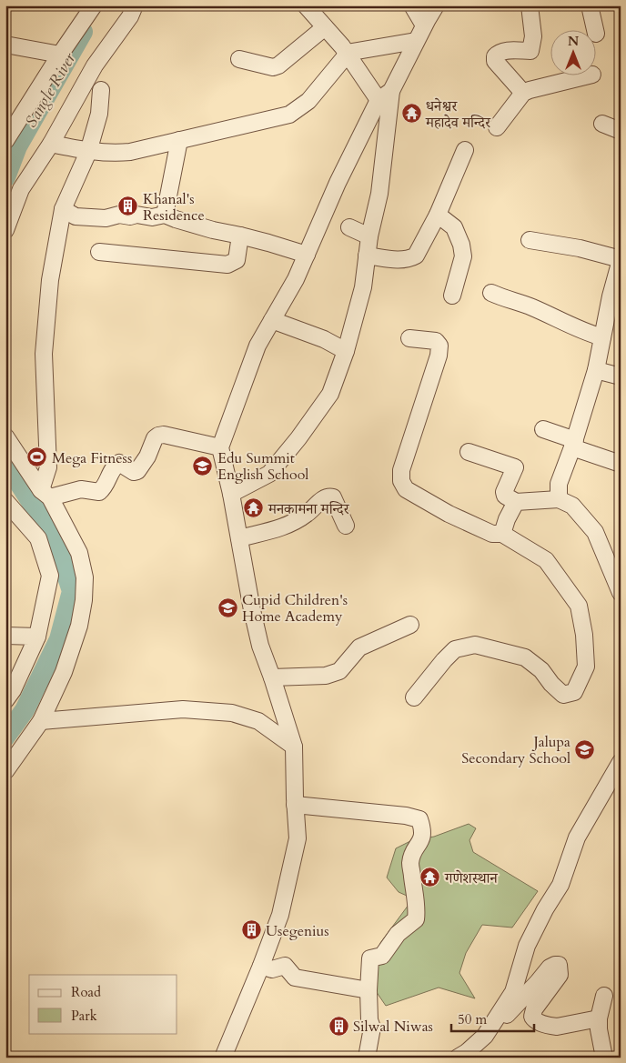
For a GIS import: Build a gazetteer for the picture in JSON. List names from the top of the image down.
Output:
{
  "water": ["Sangle River"],
  "places": {
    "temple": ["धनेश्वर महादेव मन्दिर", "मनकामना मन्दिर", "गणेशस्थान"],
    "building": ["Khanal's Residence", "Usegenius", "Silwal Niwas"],
    "sports": ["Mega Fitness"],
    "school or university": ["Edu Summit English School", "Cupid Children's Home Academy", "Jalupa Secondary School"]
  },
  "legend": ["Road", "Park"],
  "scale_bar": "50 m",
  "north": "top"
}
